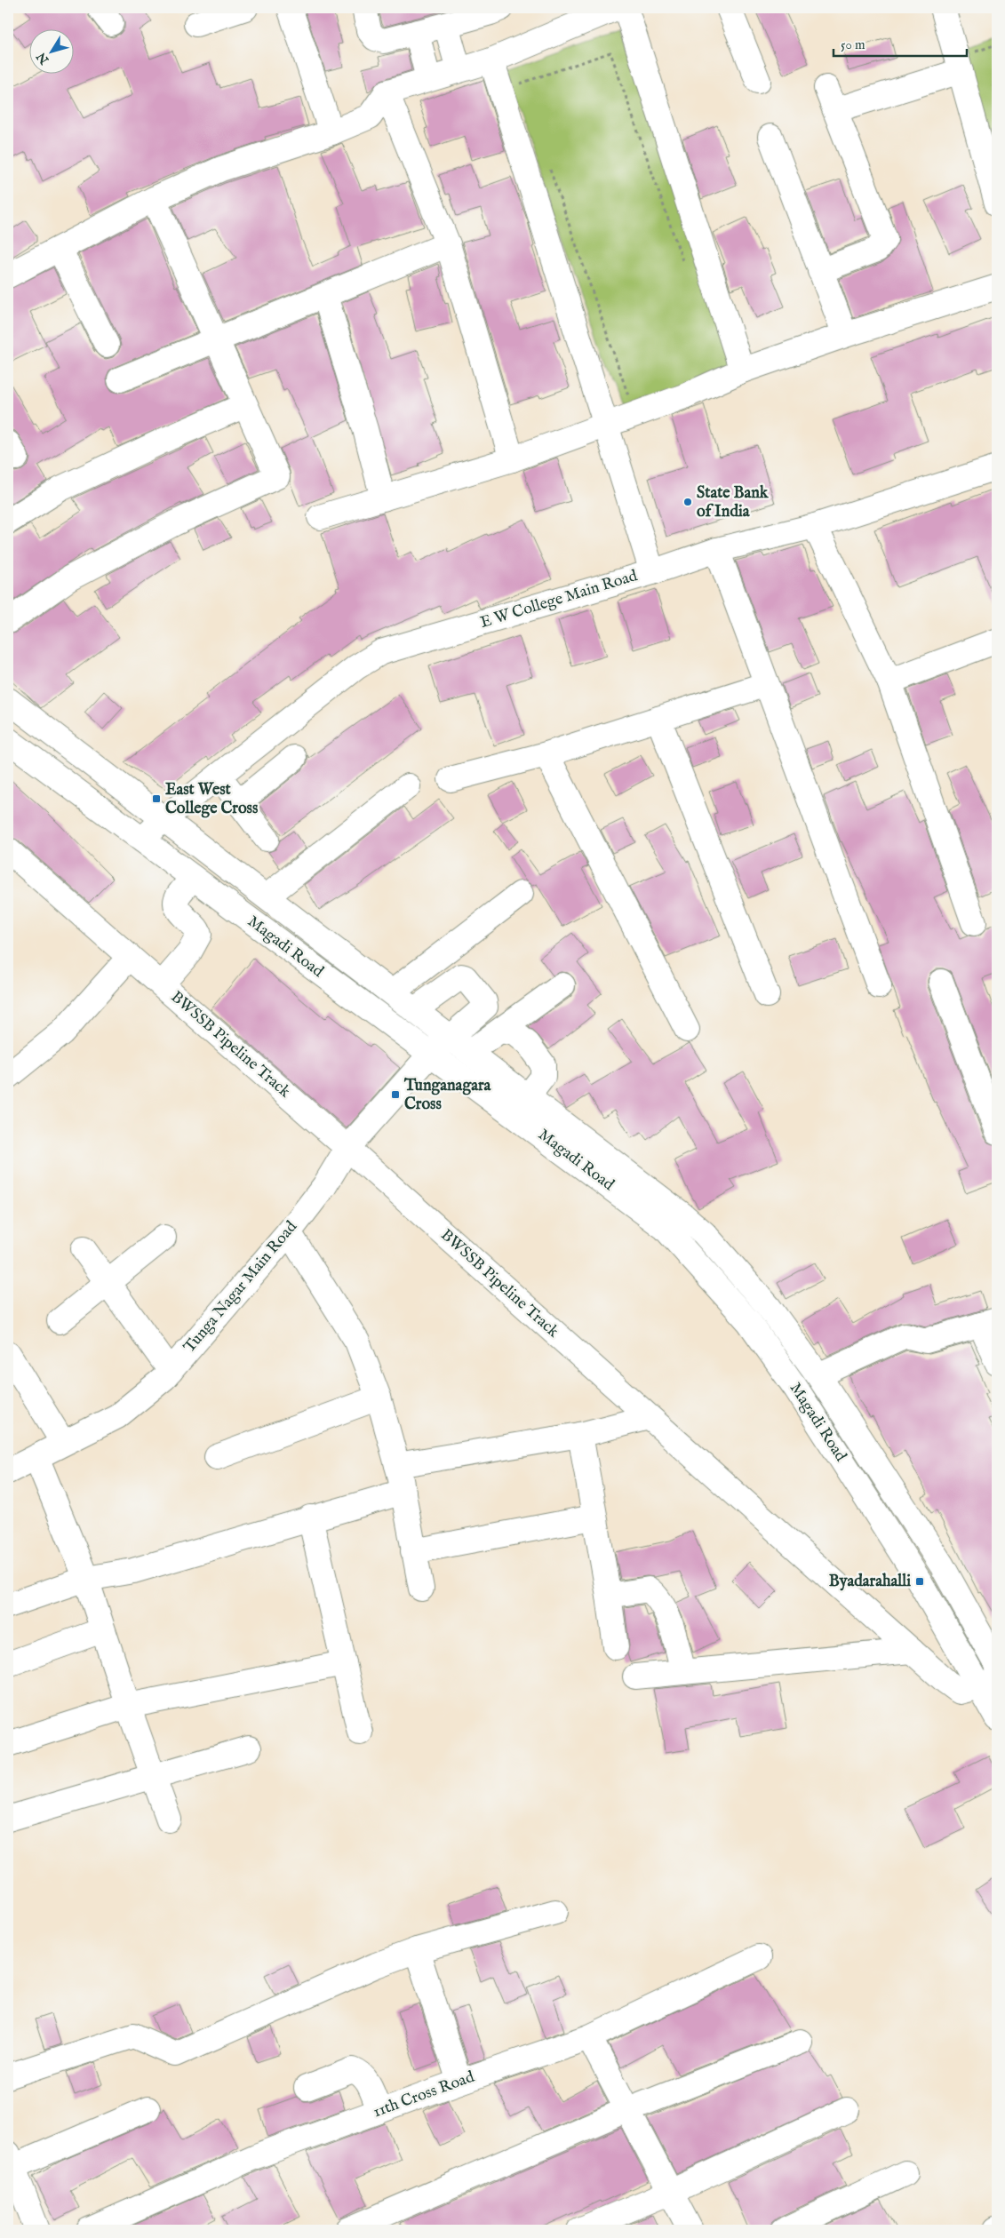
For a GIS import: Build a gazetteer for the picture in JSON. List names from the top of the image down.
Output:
{
  "streets": {
    "street": [
      "E W College Main Road",
      "Magadi Road",
      "BWSSB Pipeline Track",
      "Tunga Nagar Main Road",
      "11th Cross Road"
    ]
  },
  "crossings": [
    ["E W College Main Road", "Magadi Road"],
    ["Magadi Road", "BWSSB Pipeline Track"],
    ["Magadi Road", "Tunga Nagar Main Road"],
    ["BWSSB Pipeline Track", "Tunga Nagar Main Road"]
  ],
  "places": {
    "other": ["State Bank of India"],
    "transit": ["East West College Cross", "Tunganagara Cross", "Byadarahalli"]
  },
  "scale_bar": "50 m",
  "north": "bottom left"
}
